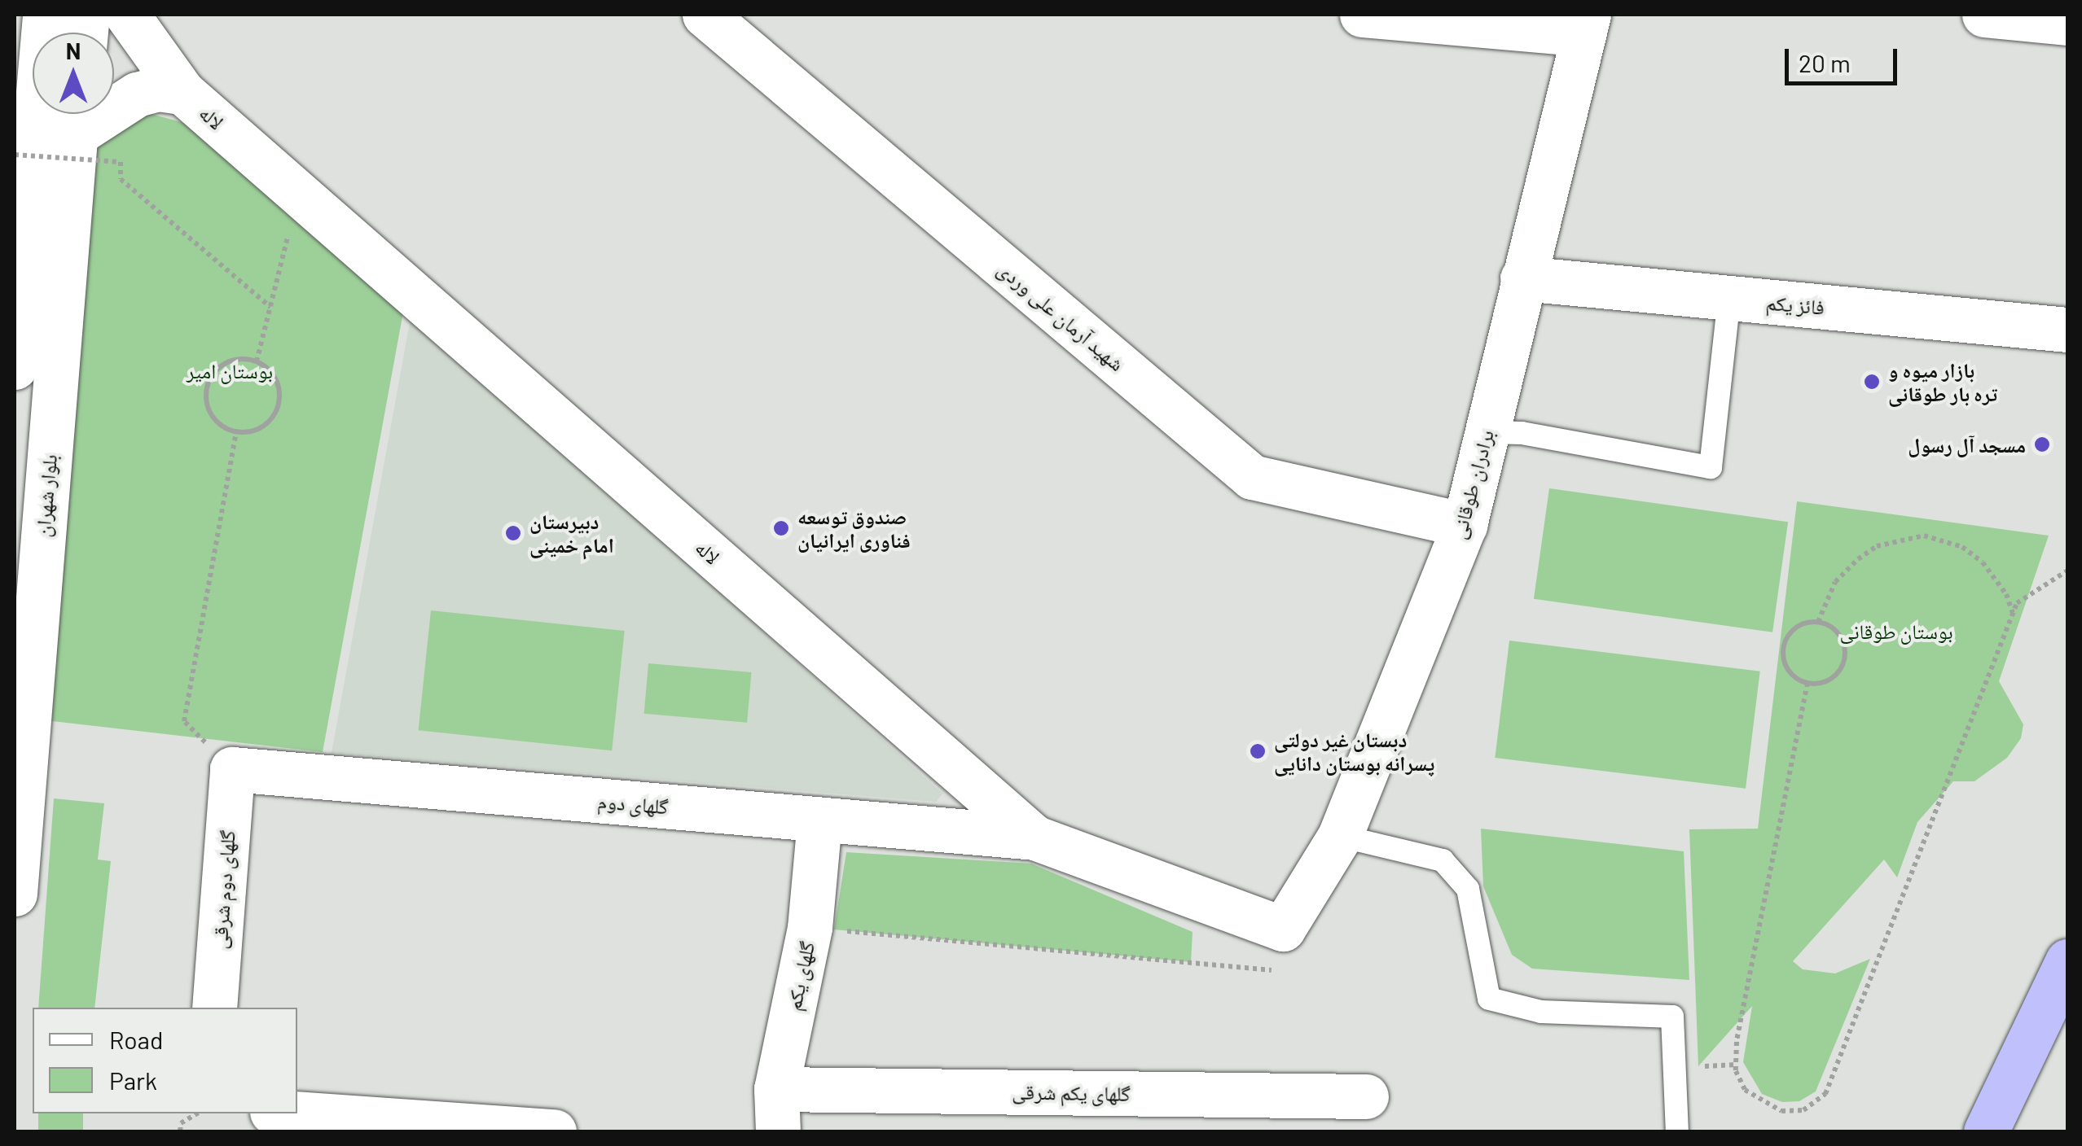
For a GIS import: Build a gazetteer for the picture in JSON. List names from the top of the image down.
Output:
{
  "streets": {
    "street": [
      "لاله",
      "فائز یکم",
      "شهید آرمان علی وردی",
      "برادران طوقانی",
      "بلوار شهران",
      "گلهای دوم",
      "گلهای دوم شرقی",
      "گلهای یکم",
      "گلهای یکم شرقی"
    ]
  },
  "crossings": [
    ["لاله", "برادران طوقانی"],
    ["لاله", "گلهای دوم"],
    ["فائز یکم", "برادران طوقانی"],
    ["شهید آرمان علی وردی", "برادران طوقانی"],
    ["گلهای دوم", "گلهای دوم شرقی"],
    ["گلهای دوم", "گلهای یکم"],
    ["گلهای یکم", "گلهای یکم شرقی"]
  ],
  "parks": ["بوستان امیر", "بوستان طوقانی"],
  "places": [
    "بازار میوه و تره بار طوقانی",
    "مسجد آل رسول",
    "صندوق توسعه فناوری ایرانیان",
    "دبیرستان امام خمینی",
    "دبستان غیر دولتی پسرانه بوستان دانایی"
  ],
  "legend": ["Road", "Park"],
  "scale_bar": "20 m",
  "north": "top"
}
